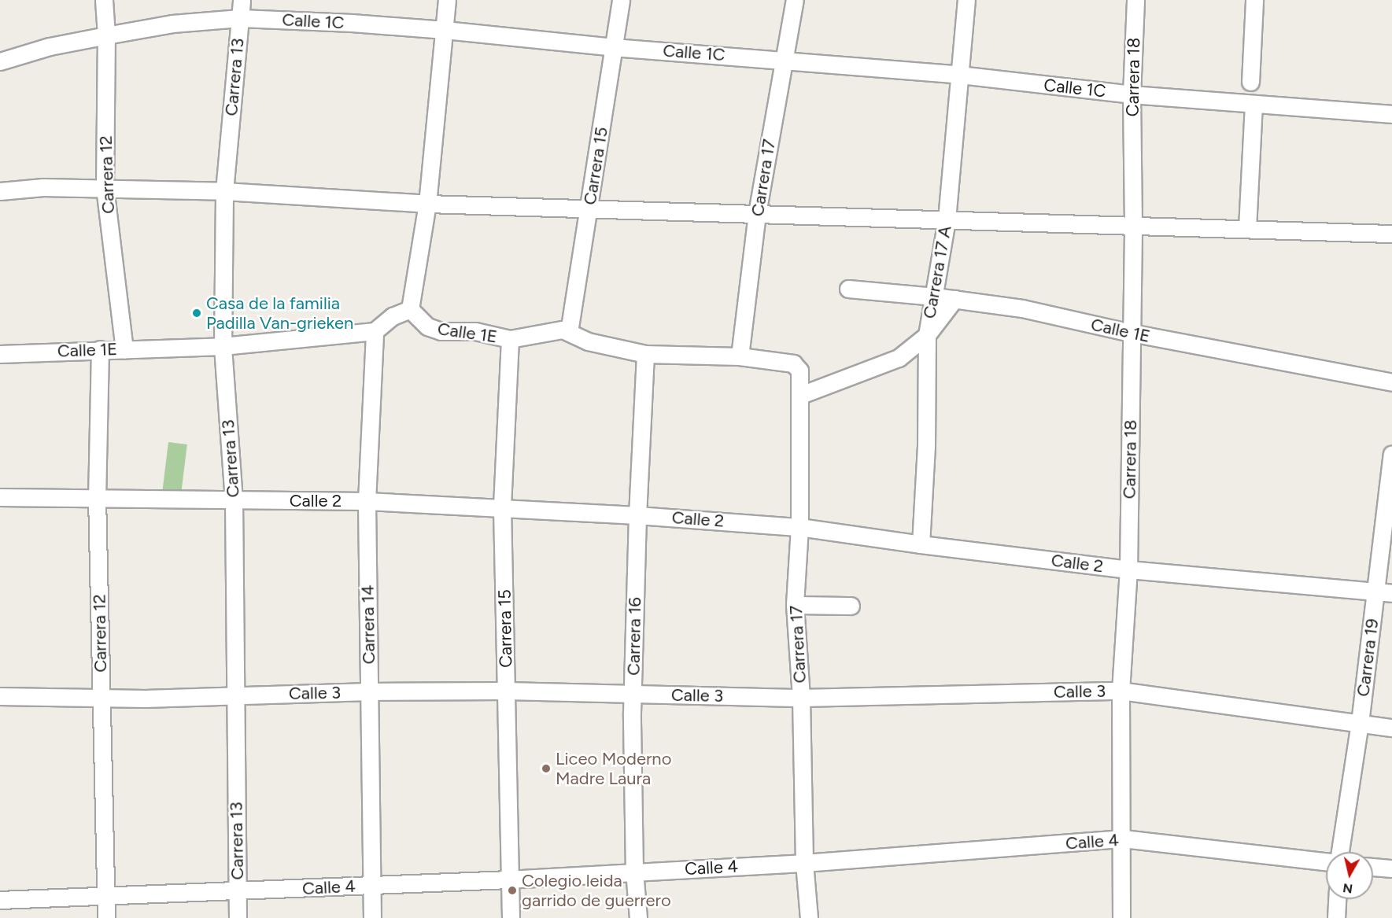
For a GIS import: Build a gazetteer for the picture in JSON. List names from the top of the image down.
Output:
{
  "streets": {
    "street": [
      "Calle 1C",
      "Carrera 13",
      "Carrera 18",
      "Carrera 15",
      "Carrera 12",
      "Carrera 17",
      "Carrera 17 A",
      "Calle 1E",
      "Calle 2",
      "Carrera 14",
      "Carrera 16",
      "Carrera 19",
      "Calle 3",
      "Calle 4"
    ]
  },
  "crossings": [
    ["Calle 1C", "Carrera 13"],
    ["Calle 1C", "Carrera 18"],
    ["Calle 1C", "Carrera 15"],
    ["Calle 1C", "Carrera 12"],
    ["Calle 1C", "Carrera 17"],
    ["Calle 1C", "Carrera 17 A"],
    ["Carrera 13", "Calle 1E"],
    ["Carrera 13", "Calle 2"],
    ["Carrera 13", "Calle 3"],
    ["Carrera 13", "Calle 4"],
    ["Carrera 18", "Calle 1E"],
    ["Carrera 18", "Calle 2"],
    ["Carrera 18", "Calle 3"],
    ["Carrera 18", "Calle 4"],
    ["Carrera 15", "Calle 1E"],
    ["Carrera 15", "Calle 2"],
    ["Carrera 15", "Calle 3"],
    ["Carrera 15", "Calle 4"],
    ["Carrera 12", "Calle 1E"],
    ["Carrera 12", "Calle 2"],
    ["Carrera 12", "Calle 3"],
    ["Carrera 12", "Calle 4"],
    ["Carrera 17", "Calle 1E"],
    ["Carrera 17", "Calle 2"],
    ["Carrera 17", "Calle 3"],
    ["Carrera 17", "Calle 4"],
    ["Carrera 17 A", "Calle 1E"],
    ["Carrera 17 A", "Calle 2"],
    ["Calle 1E", "Carrera 14"],
    ["Calle 1E", "Carrera 16"],
    ["Calle 2", "Carrera 14"],
    ["Calle 2", "Carrera 16"],
    ["Calle 2", "Carrera 19"],
    ["Carrera 14", "Calle 3"],
    ["Carrera 14", "Calle 4"],
    ["Carrera 16", "Calle 3"],
    ["Carrera 16", "Calle 4"],
    ["Carrera 19", "Calle 3"]
  ],
  "places": ["Casa de la familia Padilla Van-grieken", "Liceo Moderno Madre Laura", "Colegio leida garrido de guerrero"],
  "north": "bottom"
}
